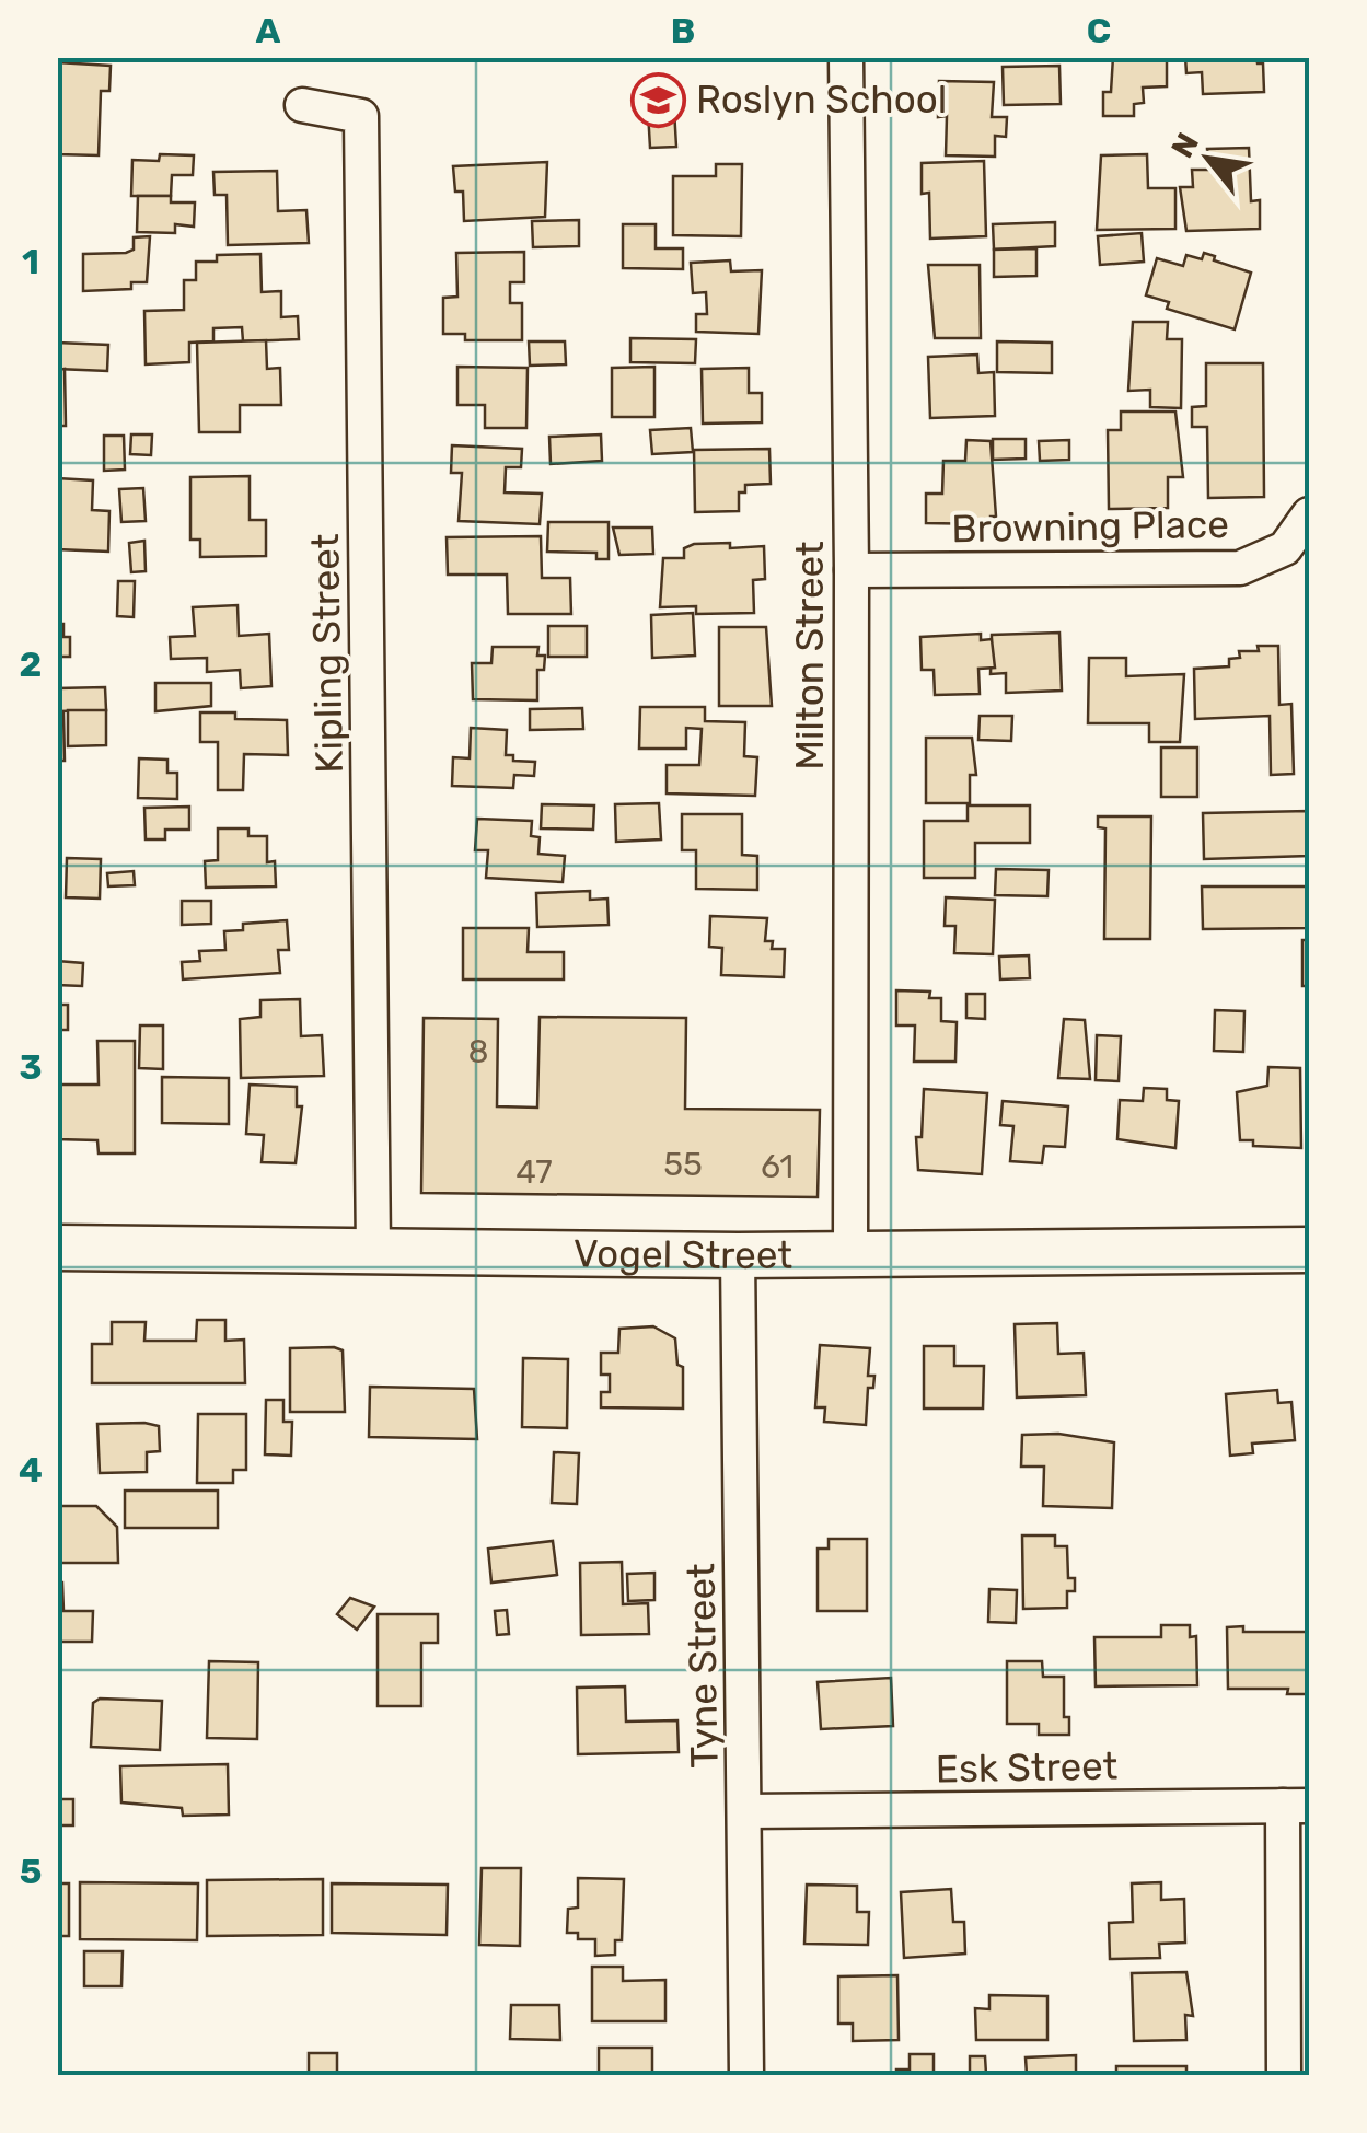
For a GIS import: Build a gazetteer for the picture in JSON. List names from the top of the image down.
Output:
{
  "streets": {
    "main road": ["Vogel Street"],
    "street": [
      "Browning Place",
      "Kipling Street",
      "Milton Street",
      "Tyne Street",
      "Esk Street"
    ]
  },
  "crossings": [
    ["Browning Place", "Milton Street"],
    ["Kipling Street", "Vogel Street"],
    ["Milton Street", "Vogel Street"],
    ["Vogel Street", "Tyne Street"],
    ["Tyne Street", "Esk Street"]
  ],
  "places": {
    "school or university": ["Roslyn School"]
  },
  "house_numbers": [
    "8",
    "55",
    "61",
    "47"
  ],
  "north": "top left",
  "grid": {
    "columns": ["A", "B", "C"],
    "rows": [
      "1",
      "2",
      "3",
      "4",
      "5"
    ]
  }
}
